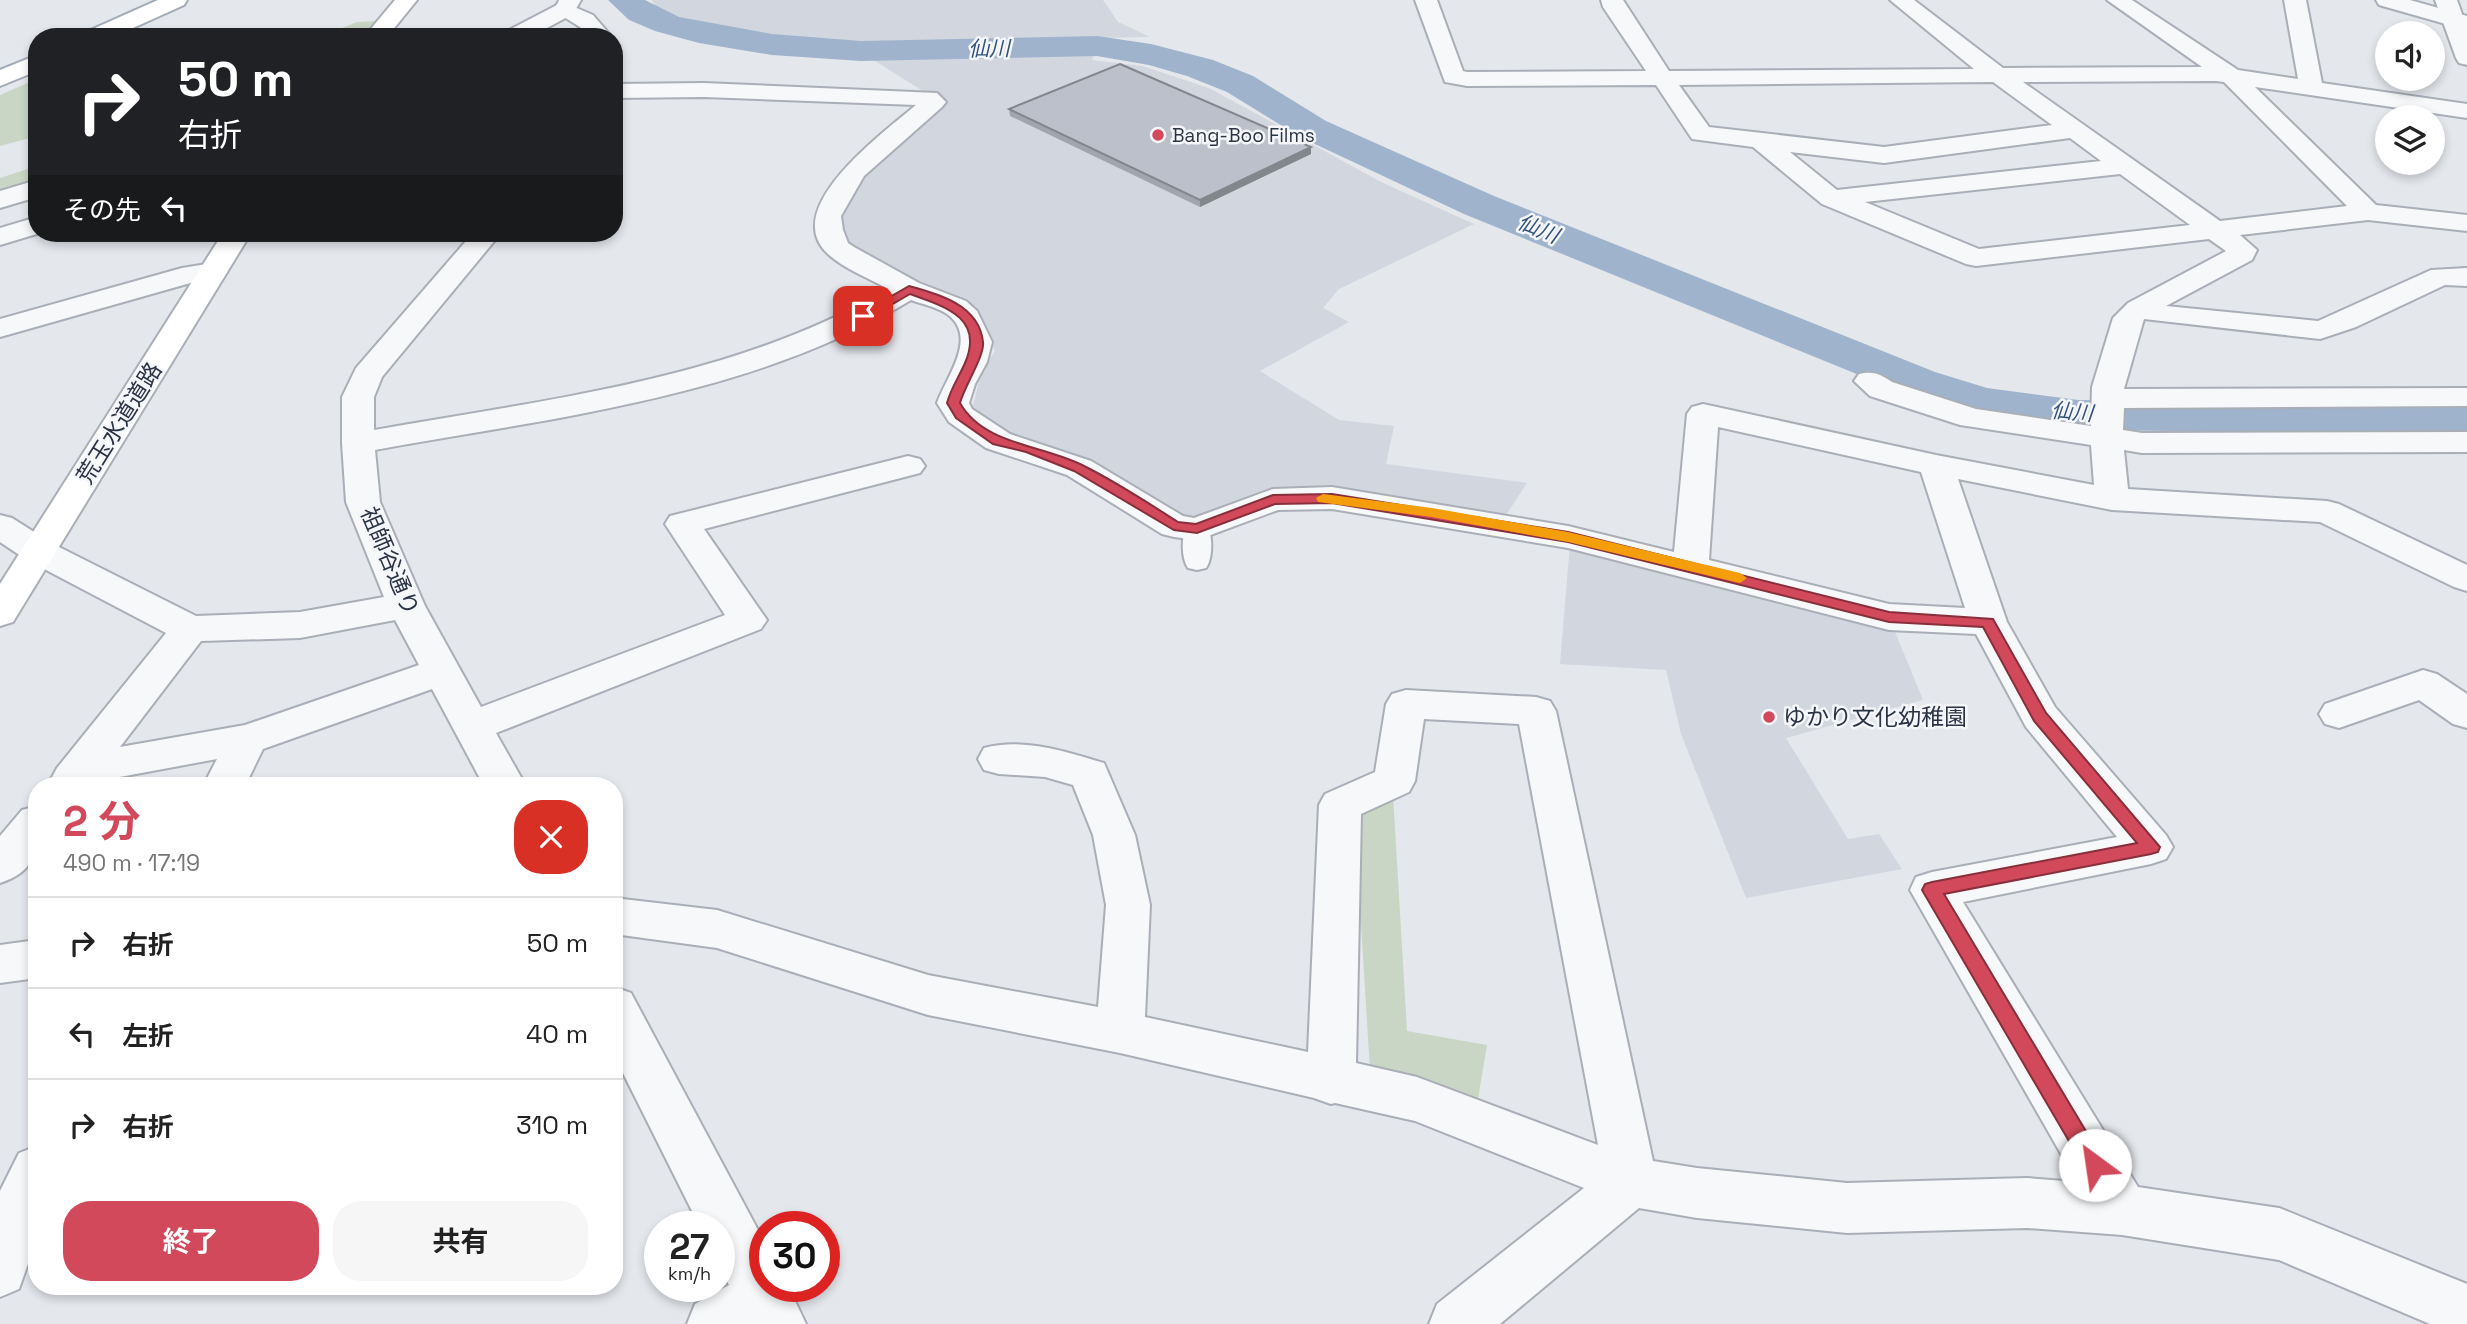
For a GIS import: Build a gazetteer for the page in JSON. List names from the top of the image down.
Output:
{
  "streets": {
    "main road": ["荒玉水道道路"],
    "street": ["祖師谷通り"]
  },
  "water": ["仙川"],
  "places": ["Bang-Boo Films", "ゆかり文化幼稚園"],
  "page": {
    "turn": ["50 m", "右折"],
    "then": "その先",
    "heading": ["2 分", "490 m · 17:19"],
    "list": [
      {
        "name": "右折",
        "value": "50 m"
      },
      {
        "name": "左折",
        "value": "40 m"
      },
      {
        "name": "右折",
        "value": "310 m"
      }
    ],
    "buttons": ["終了", "共有"],
    "speed": "27 km/h",
    "limit": "30"
  }
}
